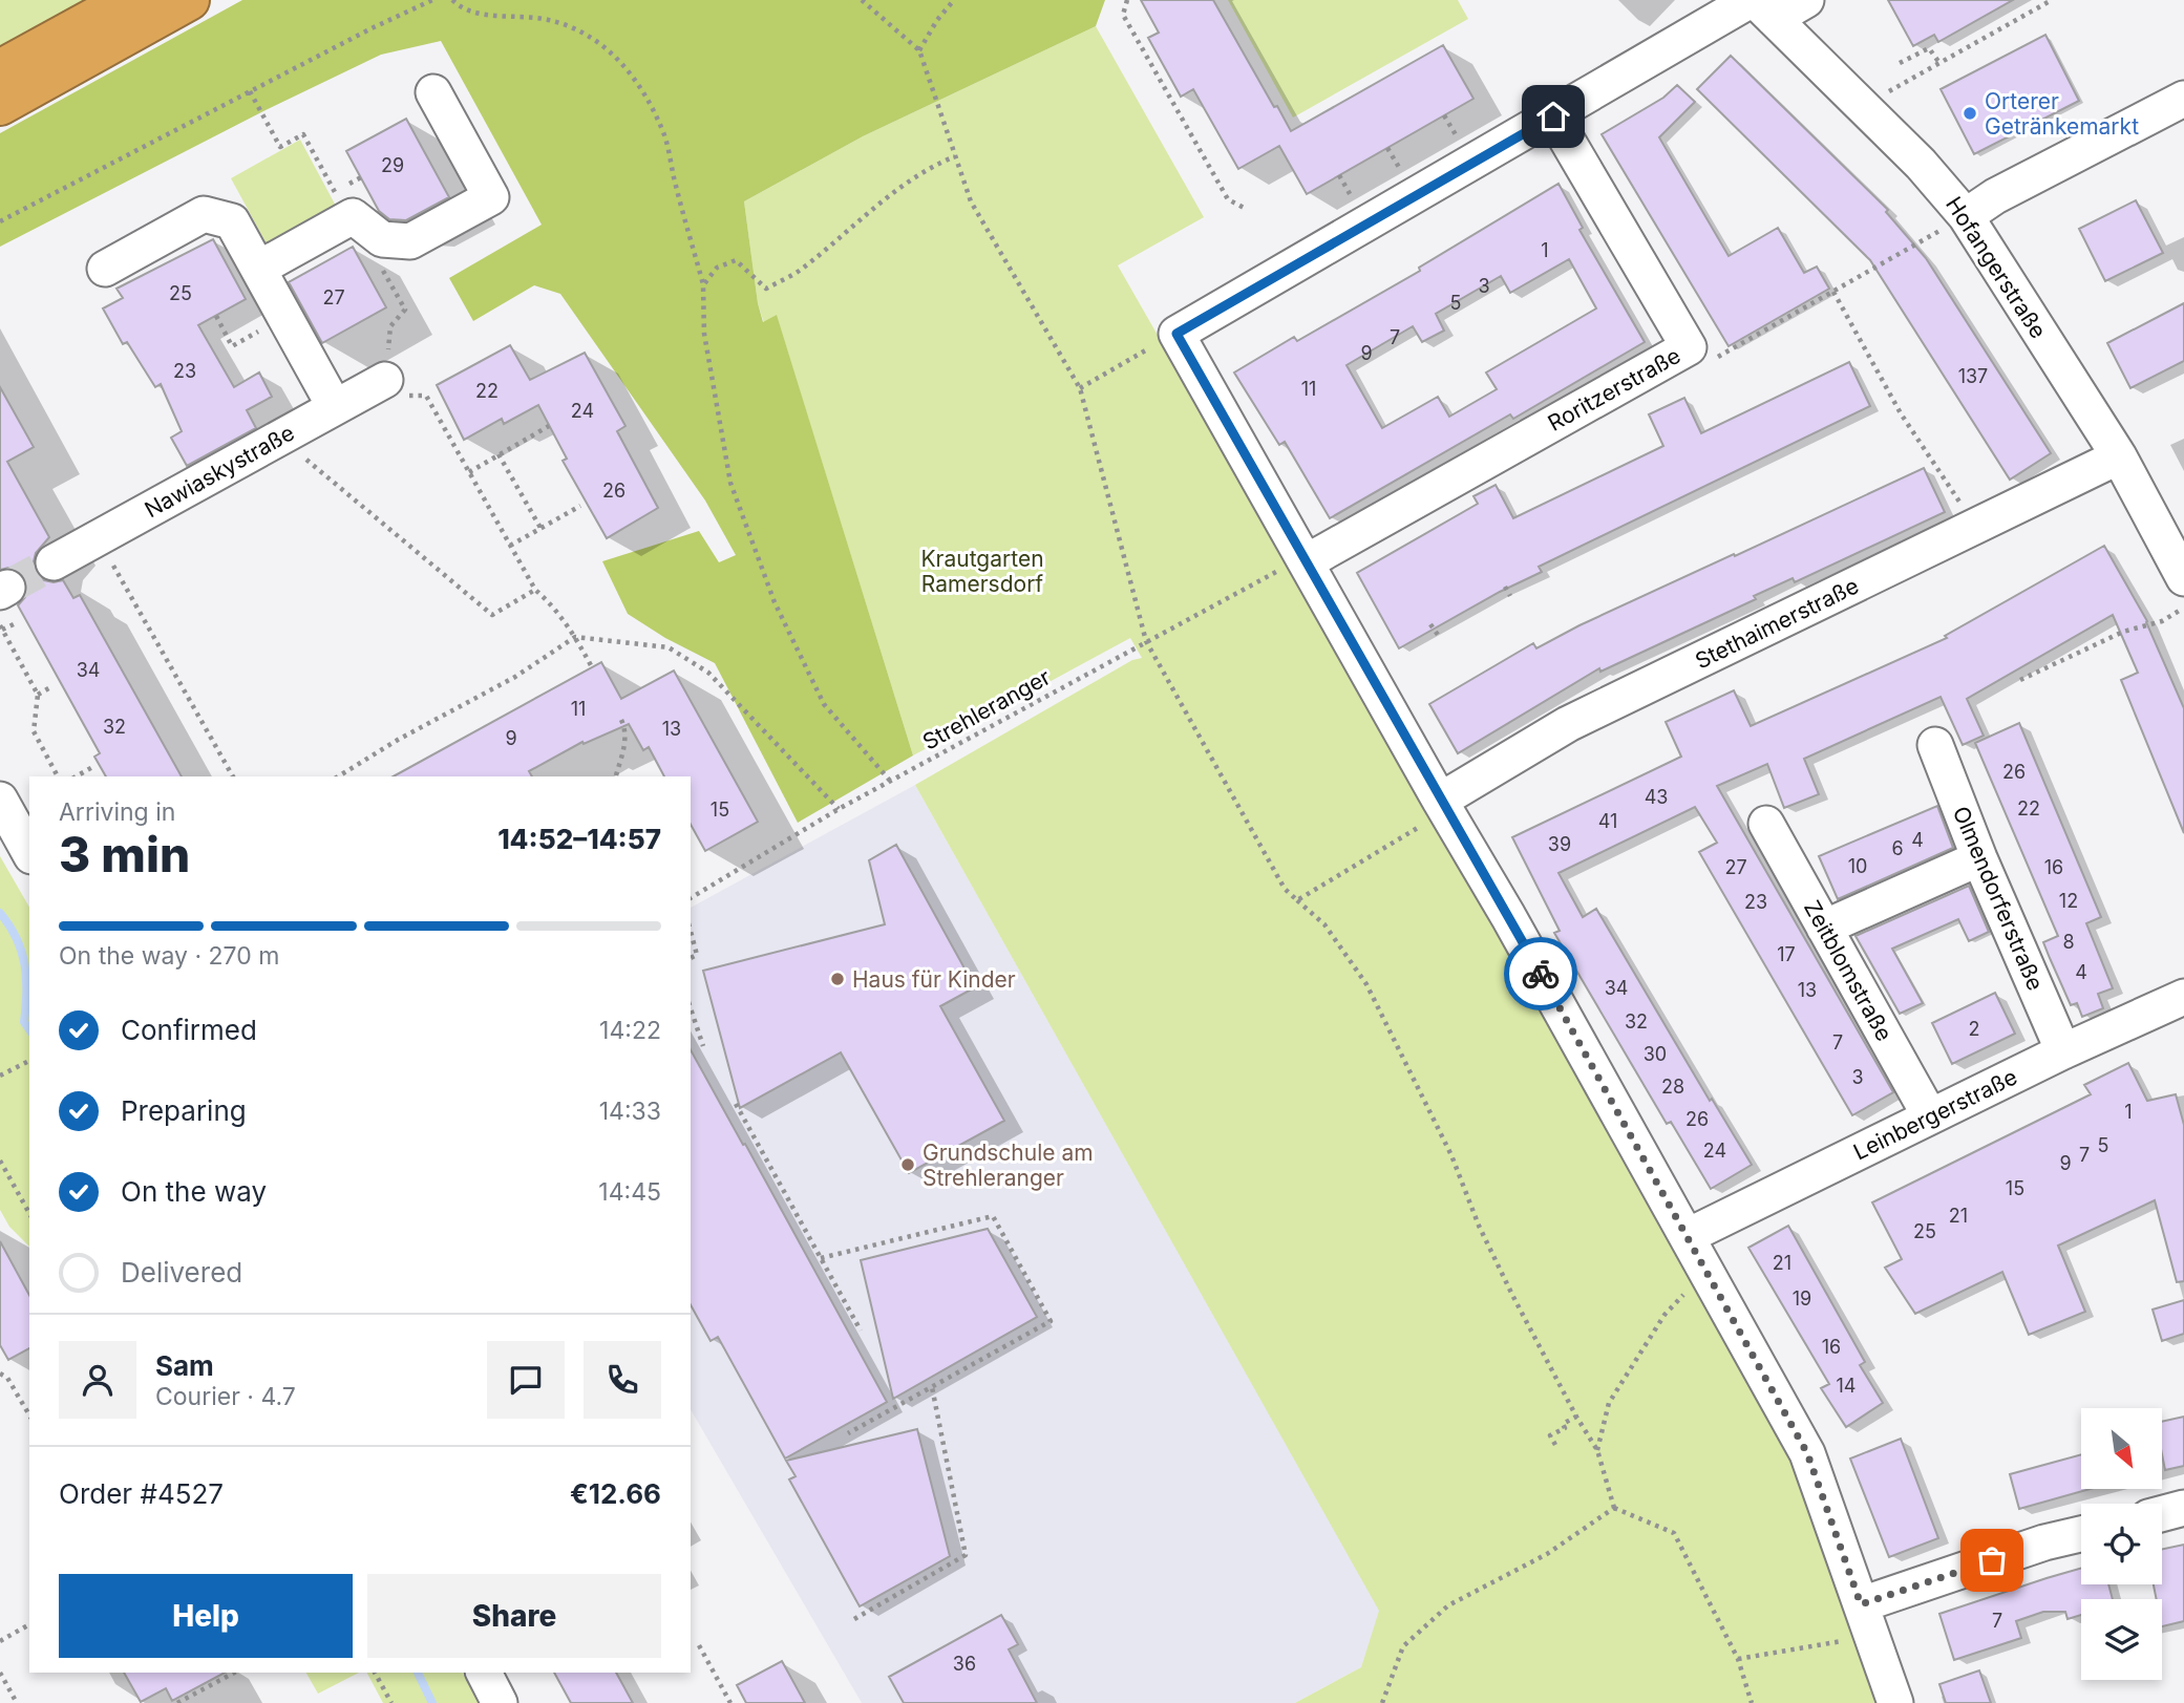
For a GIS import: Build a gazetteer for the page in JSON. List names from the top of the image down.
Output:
{
  "streets": {
    "street": [
      "Hofangerstraße",
      "Roritzerstraße",
      "Nawiaskystraße",
      "Stethaimerstraße",
      "Olmendorferstraße",
      "Zeitblomstraße",
      "Leinbergerstraße"
    ],
    "path": ["Strehleranger"]
  },
  "crossings": [
    ["Hofangerstraße", "Stethaimerstraße"],
    ["Roritzerstraße", "Strehleranger"],
    ["Olmendorferstraße", "Leinbergerstraße"],
    ["Zeitblomstraße", "Leinbergerstraße"]
  ],
  "parks": ["Krautgarten Ramersdorf"],
  "places": ["Orterer Getränkemarkt", "Haus für Kinder", "Grundschule am Strehleranger"],
  "house_numbers": [
    "29",
    "1",
    "3",
    "25",
    "27",
    "5",
    "7",
    "9",
    "23",
    "137",
    "11",
    "22",
    "24",
    "26",
    "34",
    "11",
    "32",
    "13",
    "9",
    "26",
    "43",
    "22",
    "15",
    "41",
    "4",
    "39",
    "6",
    "10",
    "27",
    "16",
    "12",
    "23",
    "8",
    "17",
    "4",
    "34",
    "13",
    "32",
    "2",
    "7",
    "30",
    "3",
    "28",
    "1",
    "26",
    "5",
    "24",
    "7",
    "9",
    "15",
    "21",
    "25",
    "21",
    "19",
    "16",
    "14",
    "7",
    "36"
  ],
  "north": "bottom right",
  "page": {
    "heading": ["3 min", "Arriving in", "14:52–14:57"],
    "panel": [
      "Sam",
      "Courier · 4.7",
      "Order #4527",
      "€12.66"
    ],
    "bar": "On the way · 270 m",
    "list": [
      ["Confirmed", "14:22"],
      ["Preparing", "14:33"],
      ["On the way", "14:45"],
      "Delivered"
    ],
    "buttons": ["Help", "Share"]
  }
}
